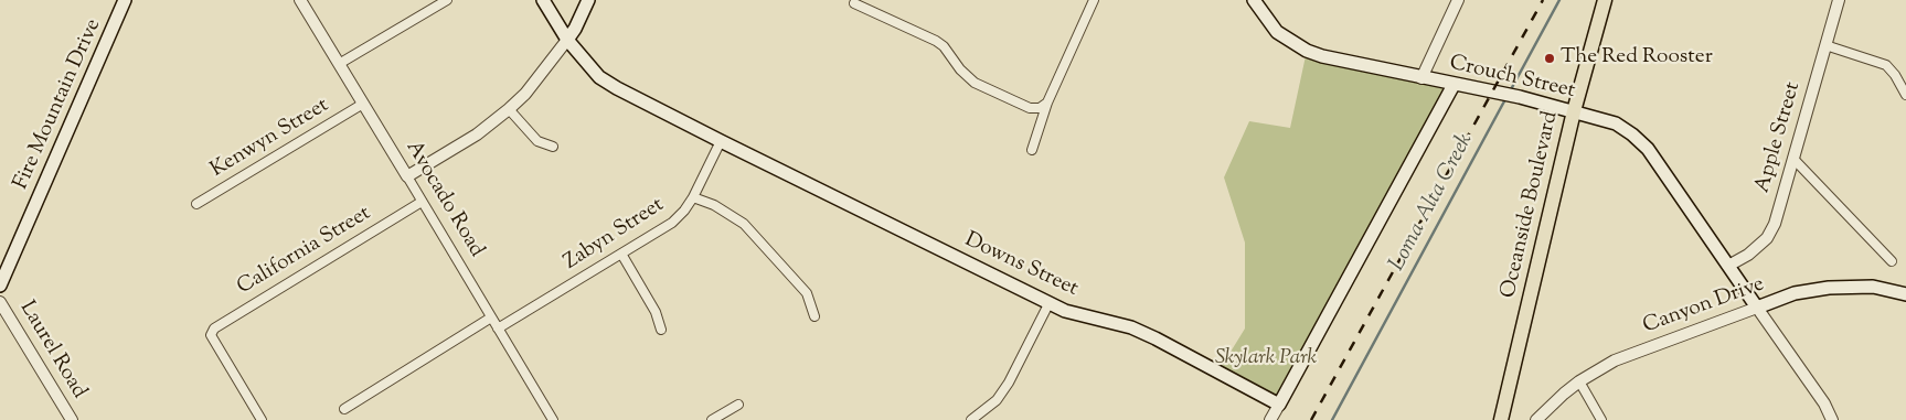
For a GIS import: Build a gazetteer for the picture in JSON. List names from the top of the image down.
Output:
{
  "streets": {
    "main road": [
      "Crouch Street",
      "Fire Mountain Drive",
      "Oceanside Boulevard",
      "Downs Street",
      "Canyon Drive"
    ],
    "street": [
      "Apple Street",
      "Kenwyn Street",
      "Avocado Road",
      "Zabyn Street",
      "California Street",
      "Laurel Road"
    ]
  },
  "crossings": [
    ["Crouch Street", "Apple Street"],
    ["Crouch Street", "Oceanside Boulevard"],
    ["Crouch Street", "Canyon Drive"],
    ["Kenwyn Street", "Avocado Road"],
    ["Avocado Road", "Zabyn Street"],
    ["Avocado Road", "California Street"],
    ["Zabyn Street", "Downs Street"]
  ],
  "water": ["Loma Alta Creek"],
  "parks": ["Skylark Park"],
  "places": ["The Red Rooster"]
}
